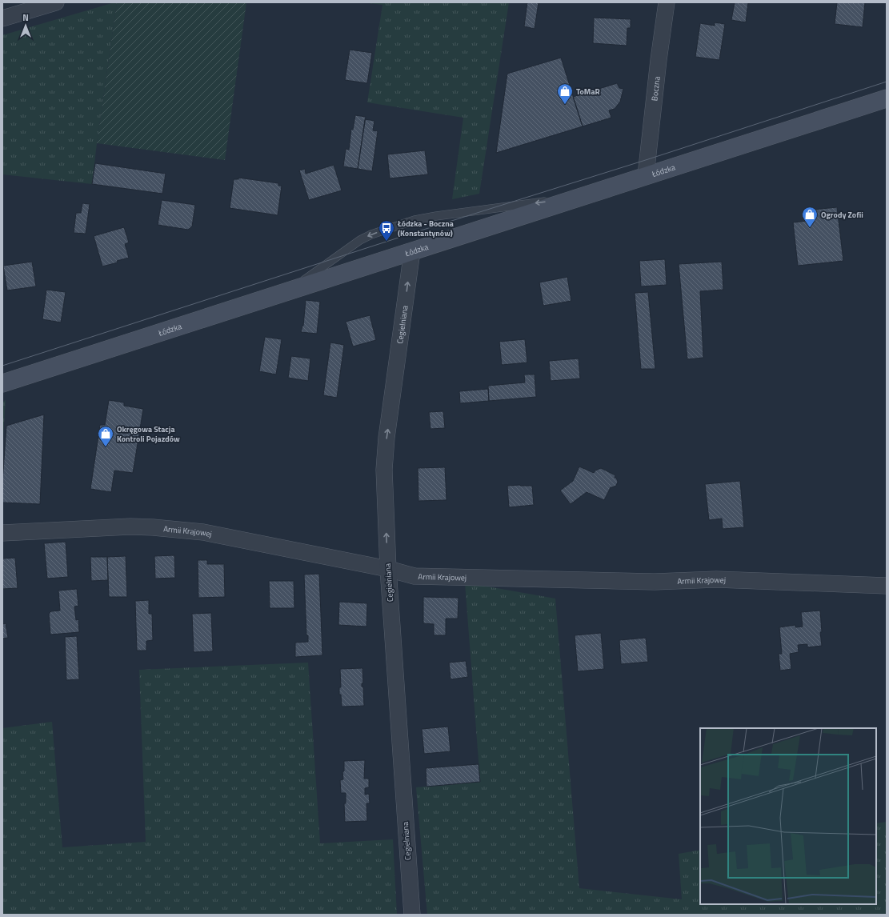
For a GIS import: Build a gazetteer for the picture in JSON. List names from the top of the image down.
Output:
{
  "streets": {
    "main road": ["Łódzka"],
    "street": ["Boczna", "Cegielniana", "Armii Krajowej"]
  },
  "crossings": [
    ["Boczna", "Łódzka"],
    ["Łódzka", "Cegielniana"],
    ["Cegielniana", "Armii Krajowej"]
  ],
  "one_way": ["Cegielniana"],
  "places": {
    "shop": ["ToMaR", "Ogrody Zofii", "Okręgowa Stacja Kontroli Pojazdów"],
    "bus stop": ["Łódzka - Boczna (Konstantynów)"]
  },
  "north": "top"
}
